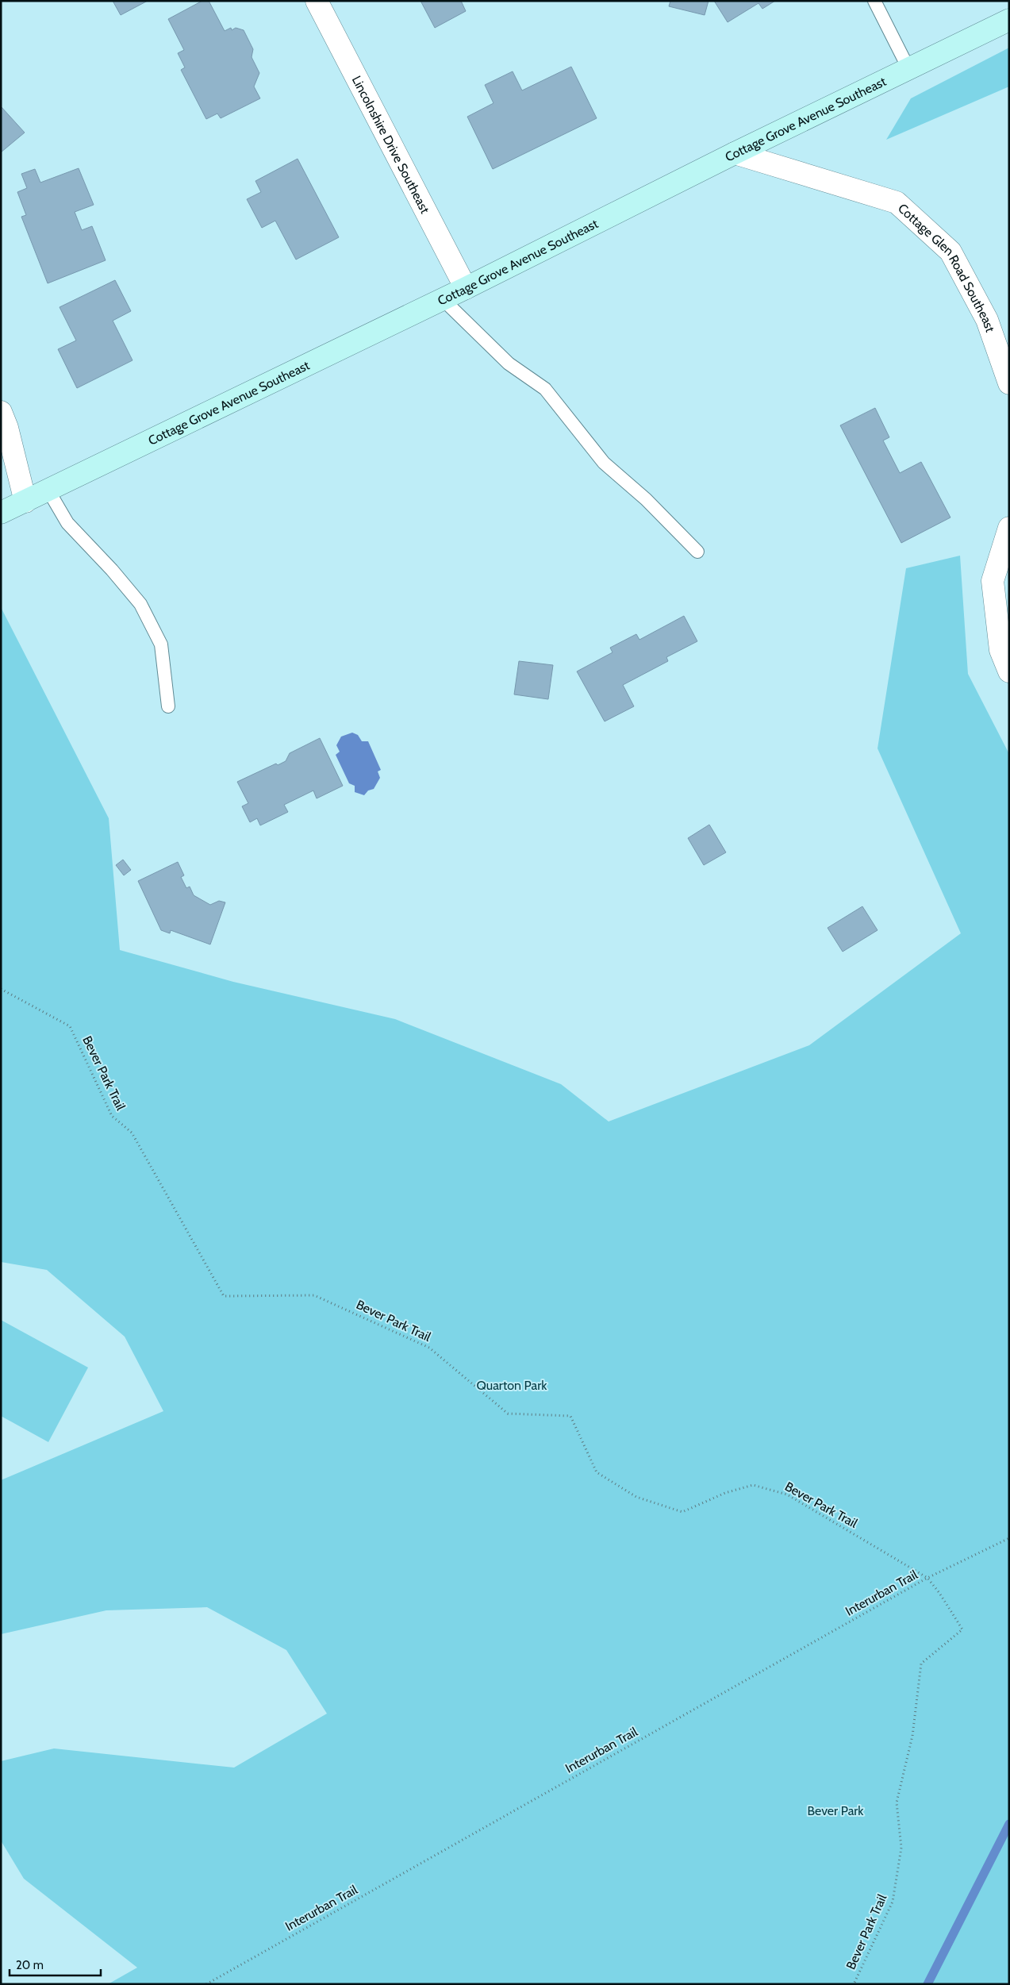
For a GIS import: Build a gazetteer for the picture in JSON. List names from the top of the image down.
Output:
{
  "streets": {
    "main road": ["Cottage Grove Avenue Southeast"],
    "street": ["Lincolnshire Drive Southeast", "Cottage Glen Road Southeast"],
    "path": ["Bever Park Trail", "Interurban Trail"]
  },
  "crossings": [
    ["Cottage Grove Avenue Southeast", "Lincolnshire Drive Southeast"],
    ["Cottage Grove Avenue Southeast", "Cottage Glen Road Southeast"],
    ["Bever Park Trail", "Interurban Trail"]
  ],
  "parks": ["Quarton Park", "Bever Park"],
  "scale_bar": "20 m"
}
